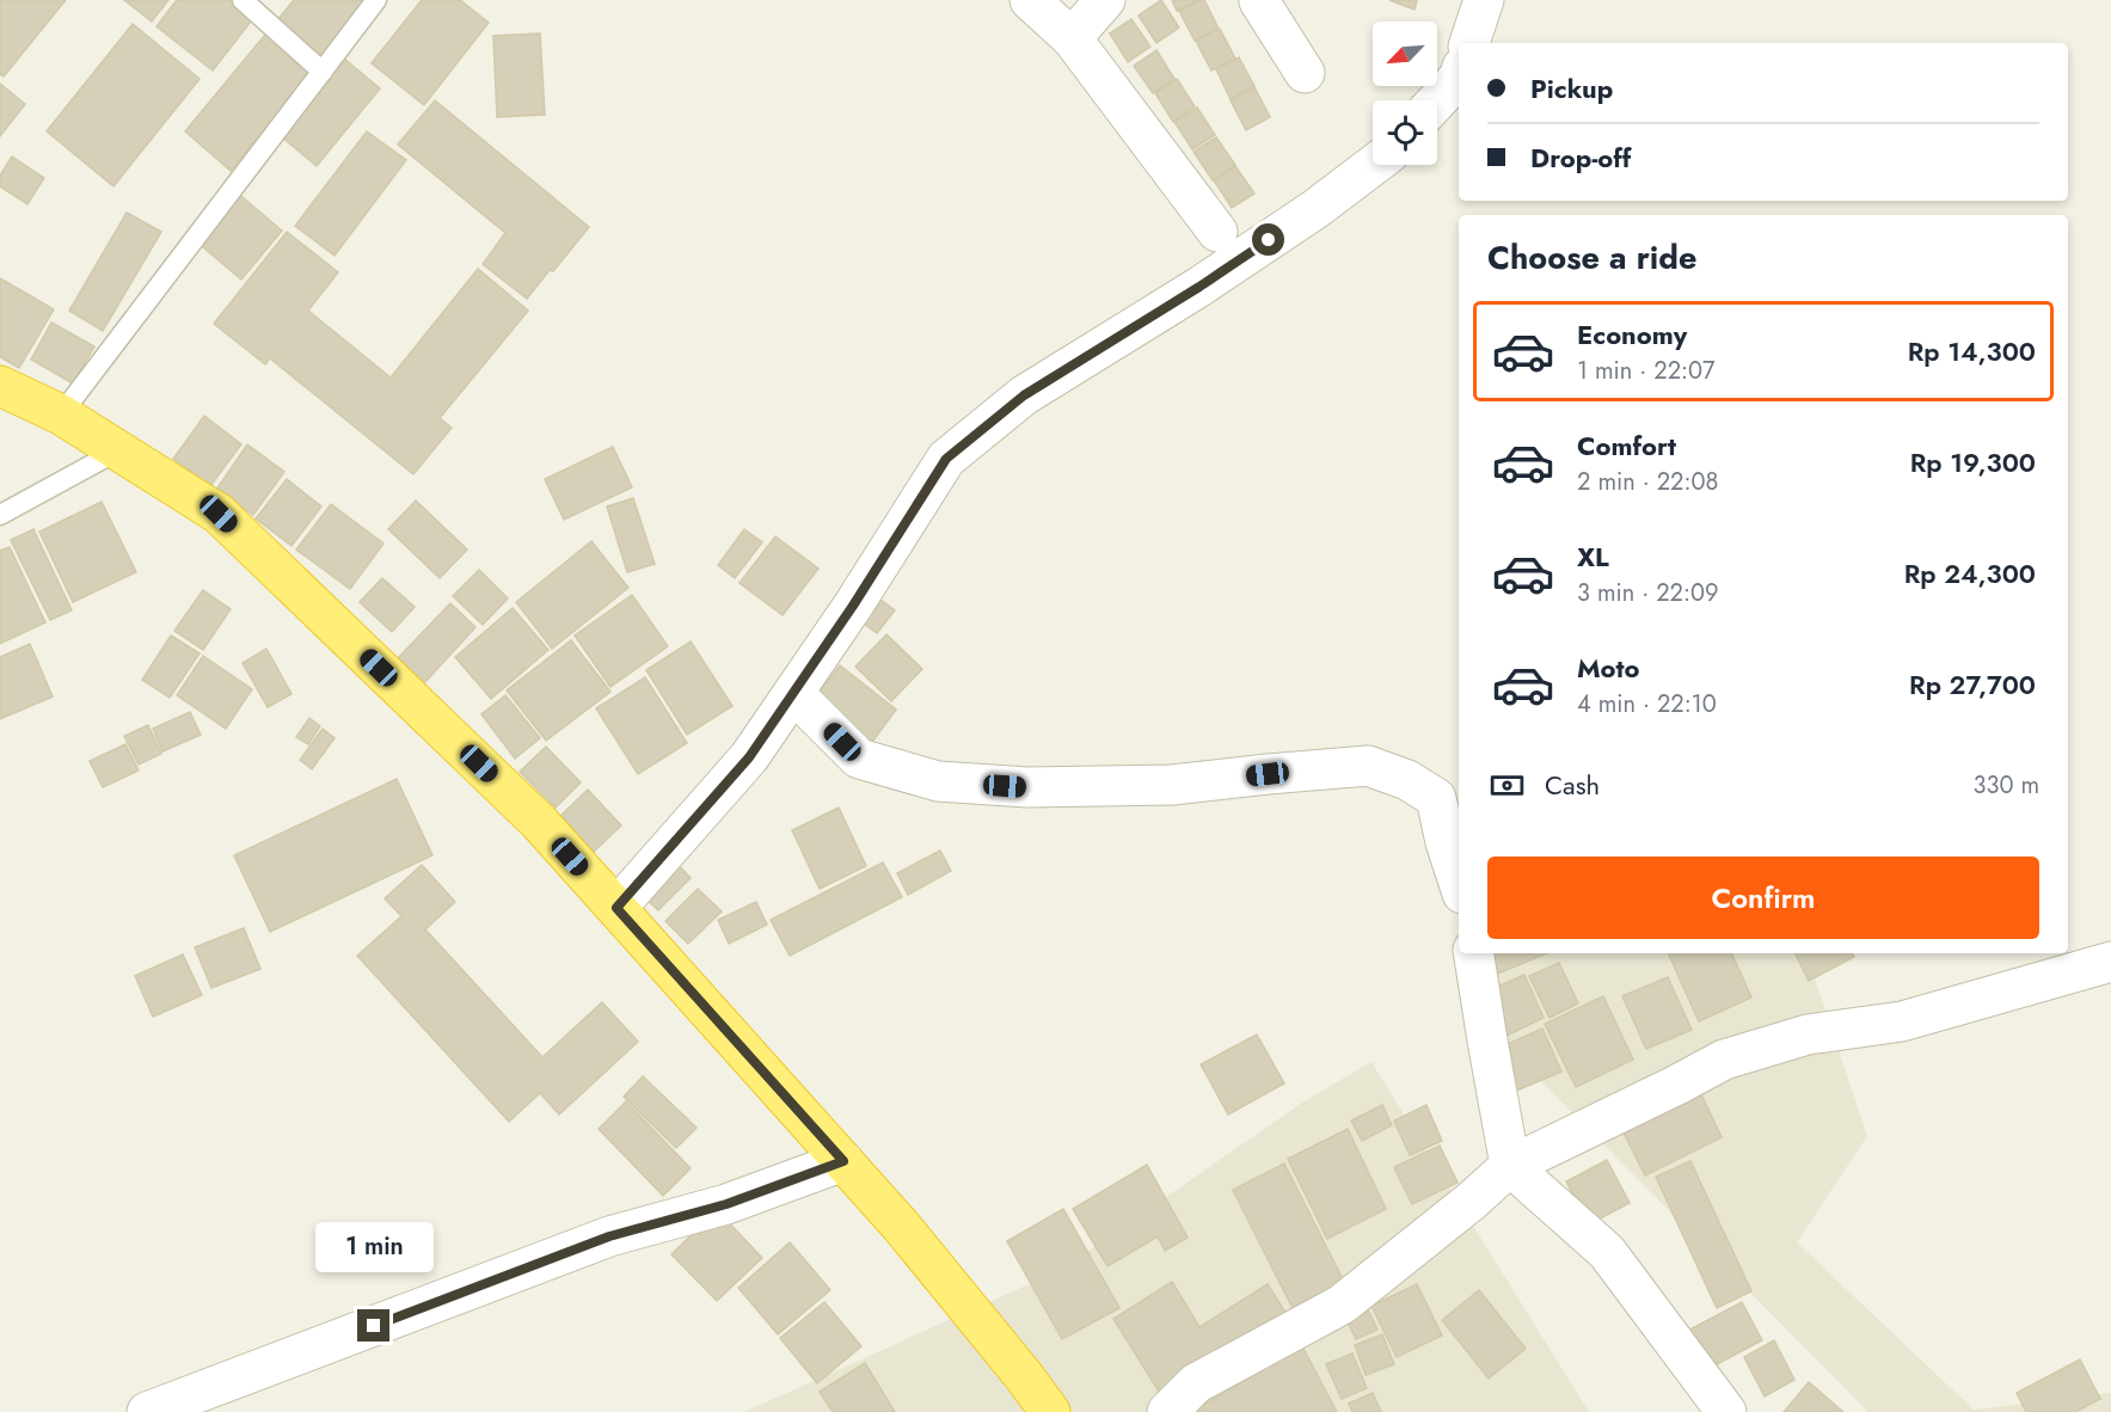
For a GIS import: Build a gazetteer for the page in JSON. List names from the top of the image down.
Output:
{
  "north": "bottom left",
  "page": {
    "banner": ["Pickup", "Drop-off"],
    "heading": "Choose a ride",
    "list": [
      {
        "name": "Economy",
        "note": "1 min · 22:07",
        "value": "Rp 14,300"
      },
      {
        "name": "Comfort",
        "note": "2 min · 22:08",
        "value": "Rp 19,300"
      },
      {
        "name": "XL",
        "note": "3 min · 22:09",
        "value": "Rp 24,300"
      },
      {
        "name": "Moto",
        "note": "4 min · 22:10",
        "value": "Rp 27,700"
      }
    ],
    "pay": ["Cash", "330 m"],
    "buttons": "Confirm",
    "bubble": "1 min"
  }
}
